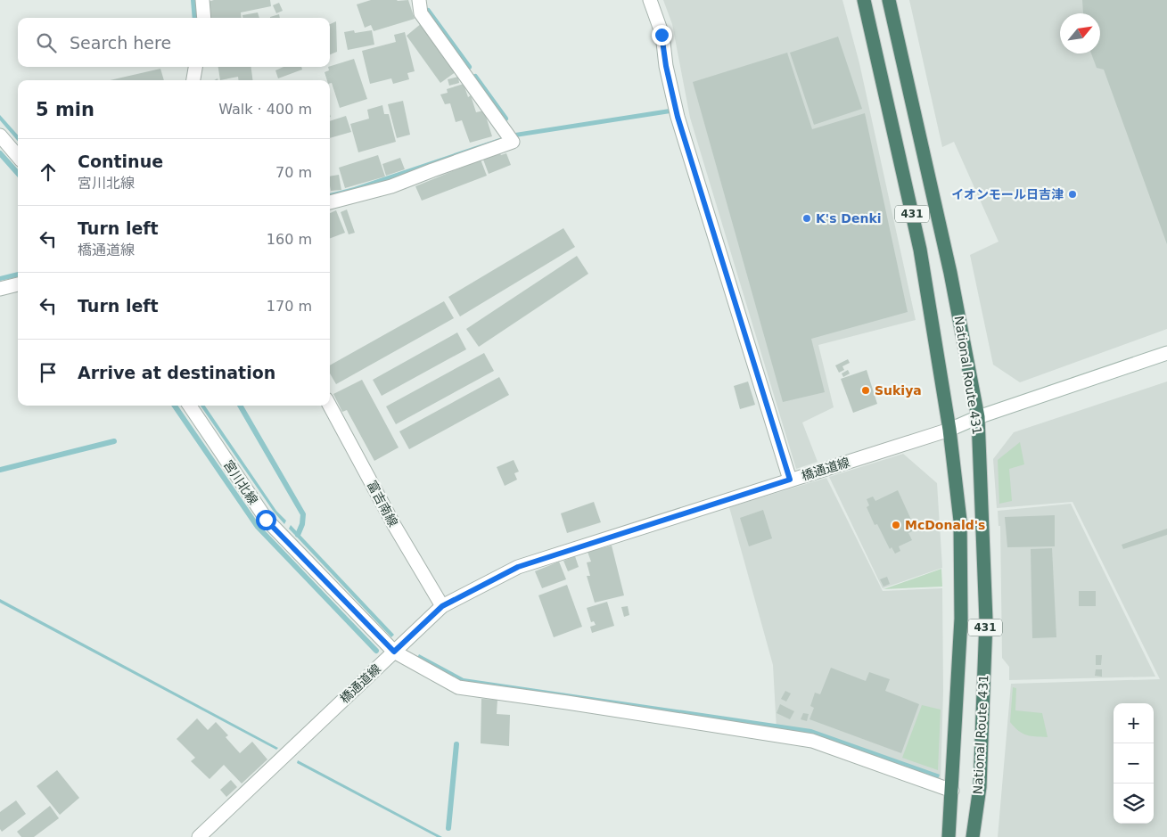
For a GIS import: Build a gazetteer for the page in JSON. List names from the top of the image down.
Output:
{
  "streets": {
    "highway": ["431", "National Route 431"],
    "street": ["橋通道線", "宮川北線", "富吉南線"]
  },
  "crossings": [
    ["National Route 431", "橋通道線"],
    ["National Route 431", "宮川北線"],
    ["橋通道線", "宮川北線"],
    ["橋通道線", "富吉南線"]
  ],
  "places": [
    "イオンモール日吉津",
    "K's Denki",
    "Sukiya",
    "McDonald's"
  ],
  "north": "top right",
  "page": {
    "search": "Search here",
    "heading": ["5 min", "Walk · 400 m"],
    "list": [
      ["Continue", "宮川北線", "70 m"],
      ["Turn left", "橋通道線", "160 m"],
      ["Turn left", "170 m"],
      "Arrive at destination"
    ],
    "map_buttons": ["+", "−"]
  }
}
